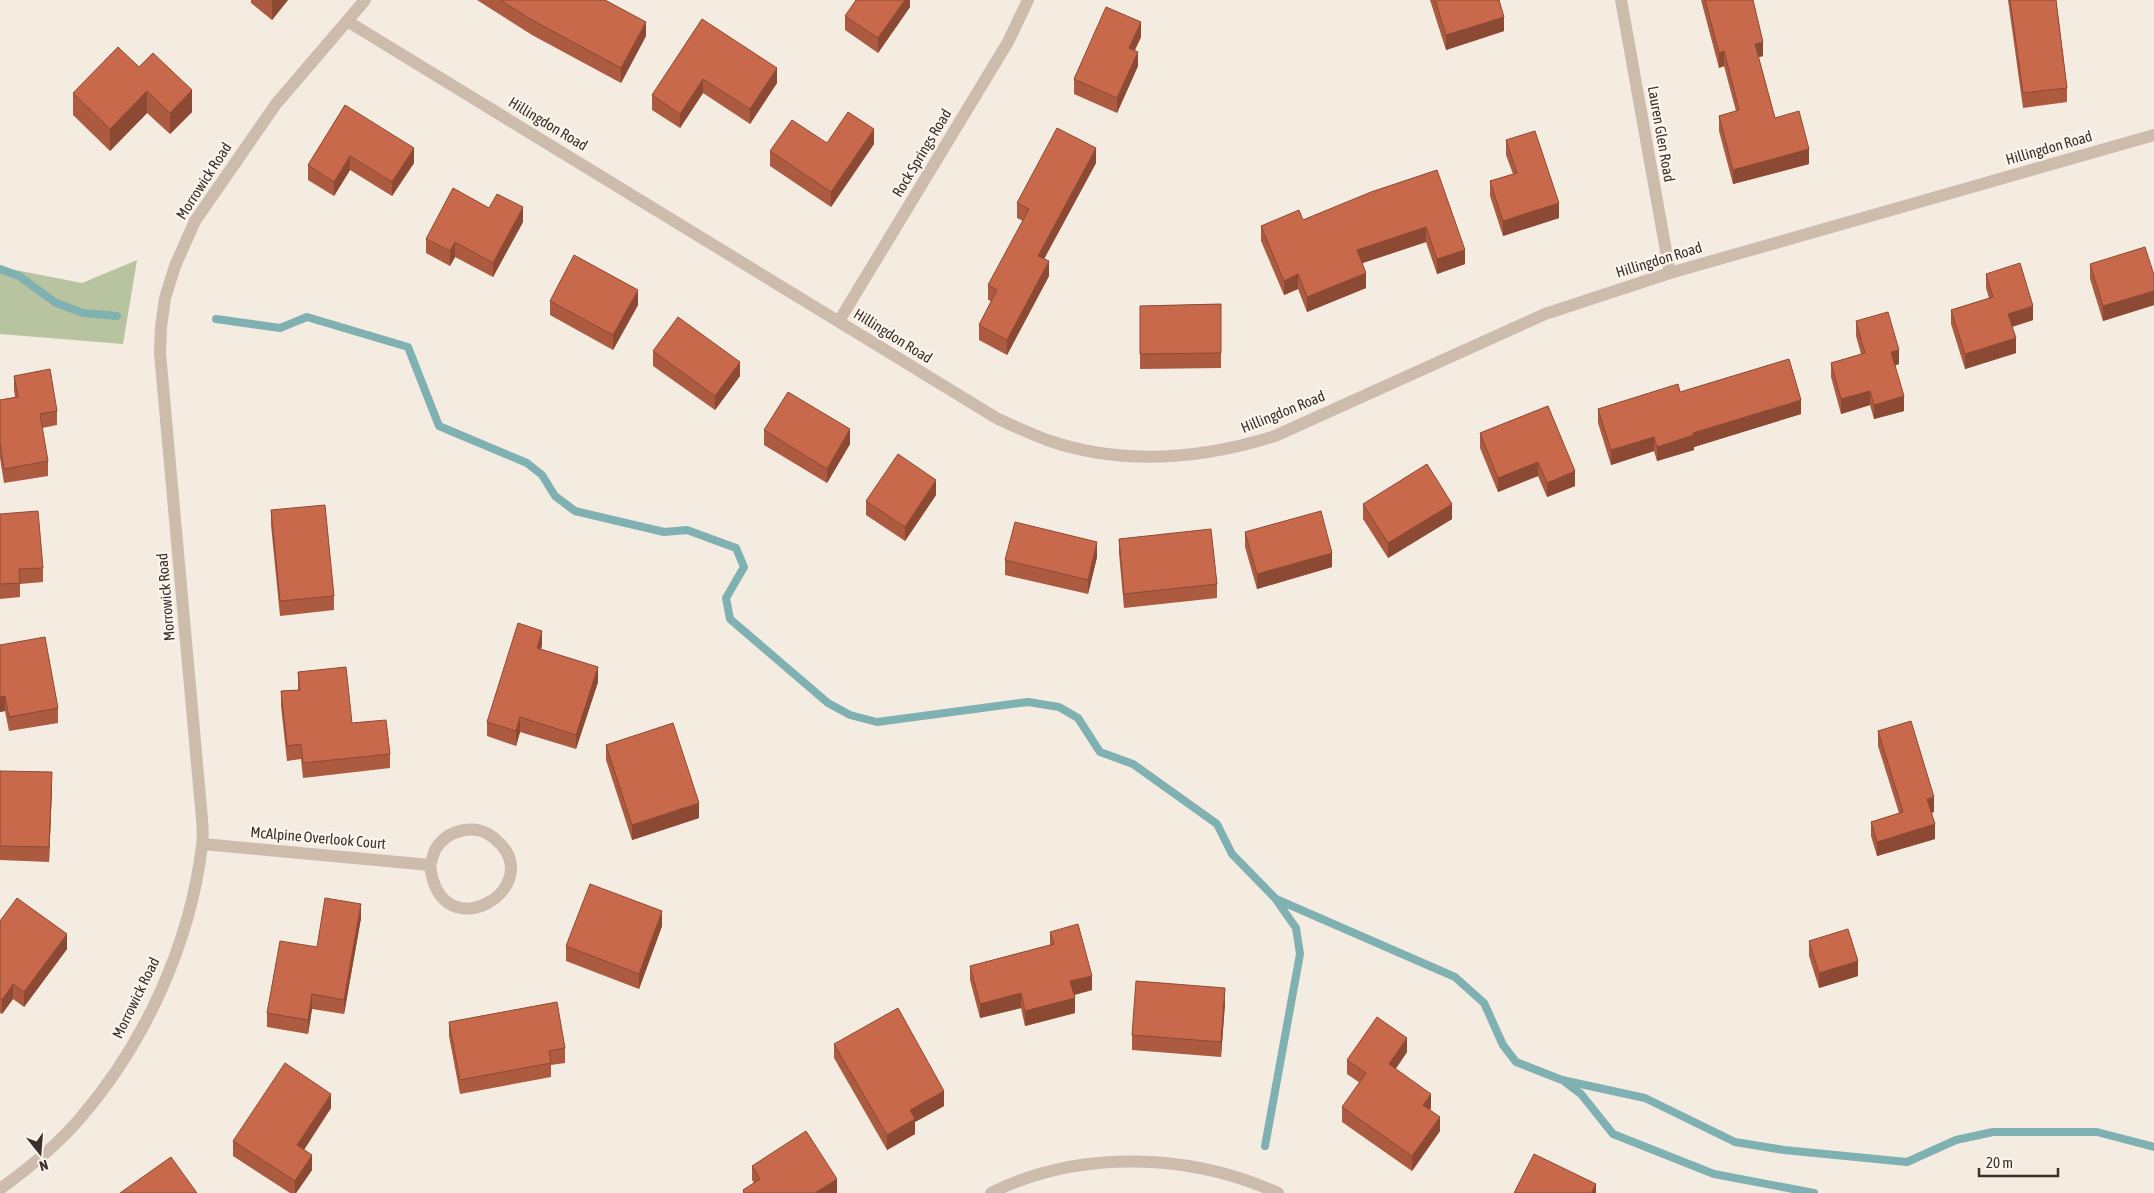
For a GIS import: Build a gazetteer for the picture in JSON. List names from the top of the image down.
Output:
{
  "streets": {
    "street": [
      "Hillingdon Road",
      "Lauren Glen Road",
      "Rock Springs Road",
      "Morrowick Road",
      "McAlpine Overlook Court"
    ]
  },
  "crossings": [
    ["Hillingdon Road", "Lauren Glen Road"],
    ["Hillingdon Road", "Rock Springs Road"],
    ["Hillingdon Road", "Morrowick Road"],
    ["Morrowick Road", "McAlpine Overlook Court"]
  ],
  "scale_bar": "20 m",
  "north": "bottom"
}
